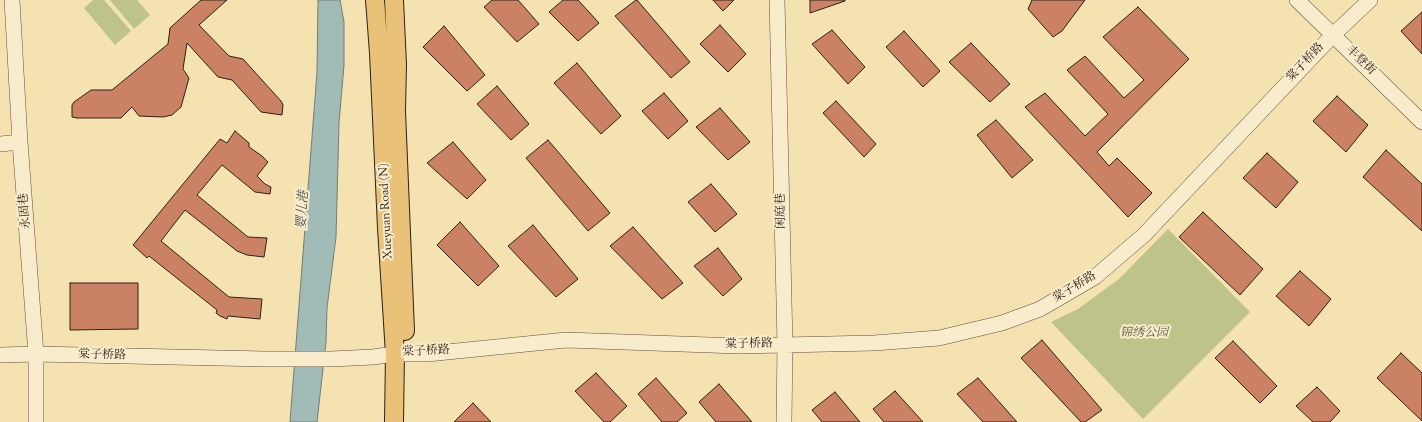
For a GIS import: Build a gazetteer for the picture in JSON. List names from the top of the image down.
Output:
{
  "streets": {
    "main road": ["Xueyuan Road (N)"],
    "street": [
      "丰登街",
      "棠子桥路",
      "永固巷",
      "闲庭巷"
    ]
  },
  "crossings": [
    ["丰登街", "棠子桥路"],
    ["棠子桥路", "永固巷"],
    ["棠子桥路", "Xueyuan Road (N)"],
    ["棠子桥路", "闲庭巷"]
  ],
  "water": ["婴儿港"],
  "parks": ["锦绣公园"]
}
